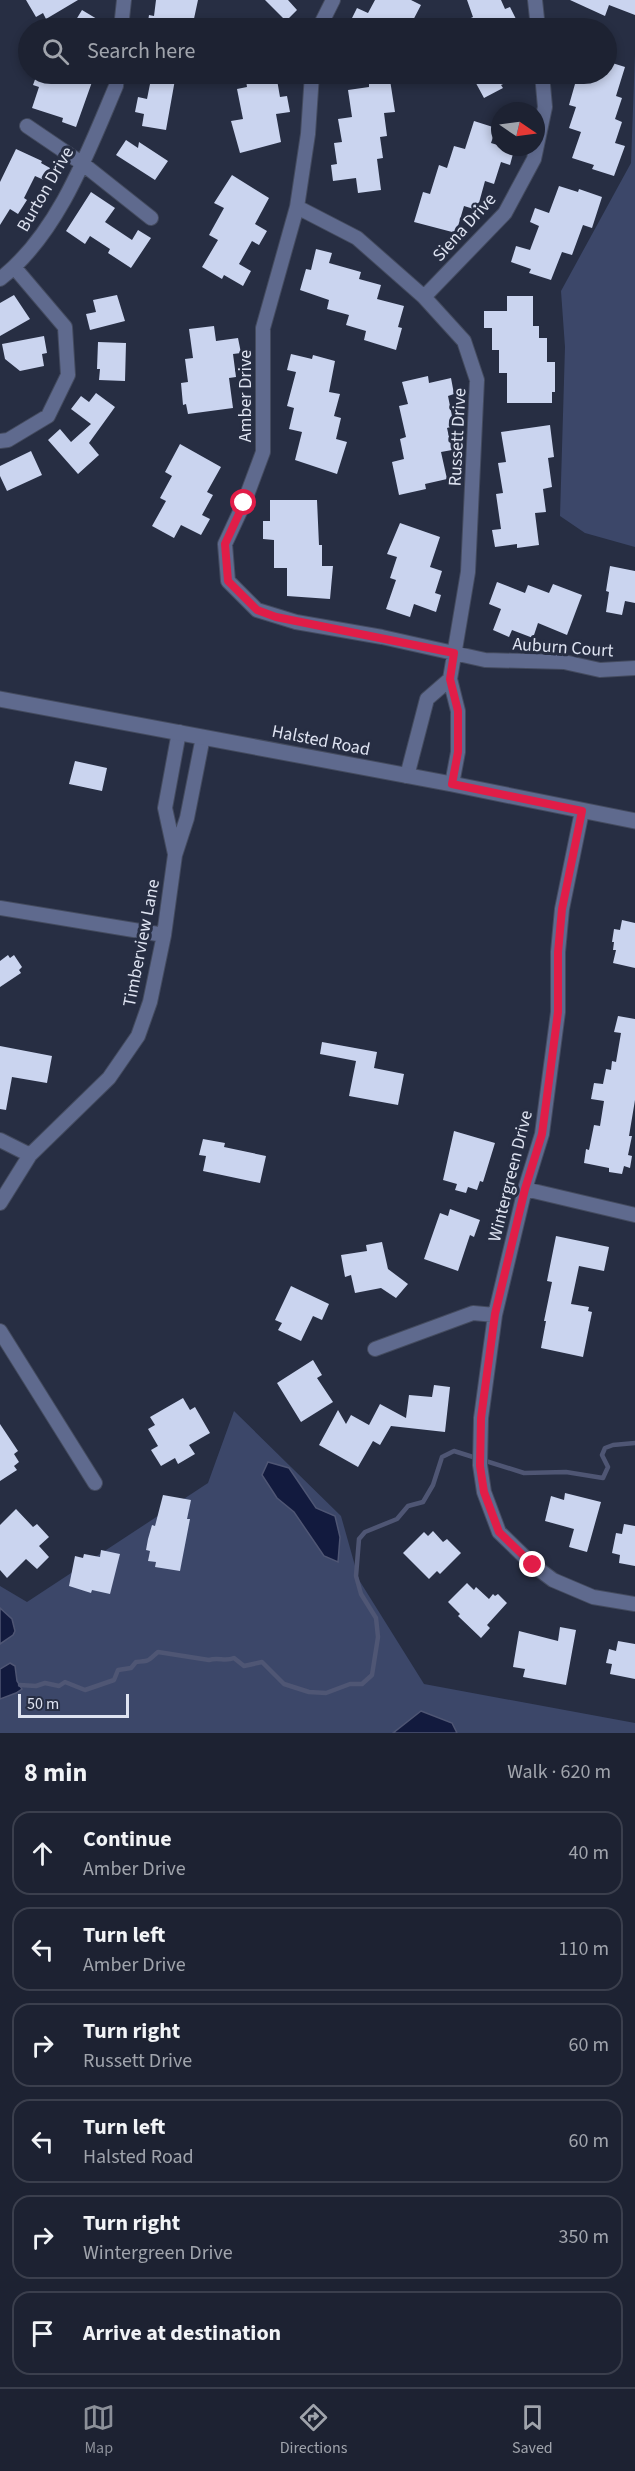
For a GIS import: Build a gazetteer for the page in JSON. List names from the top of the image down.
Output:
{
  "streets": {
    "street": [
      "Burton Drive",
      "Siena Drive",
      "Amber Drive",
      "Russett Drive",
      "Auburn Court",
      "Halsted Road",
      "Timberview Lane",
      "Wintergreen Drive"
    ]
  },
  "crossings": [
    ["Siena Drive", "Russett Drive"],
    ["Amber Drive", "Russett Drive"],
    ["Amber Drive", "Auburn Court"],
    ["Russett Drive", "Auburn Court"],
    ["Russett Drive", "Halsted Road"],
    ["Halsted Road", "Timberview Lane"],
    ["Halsted Road", "Wintergreen Drive"]
  ],
  "scale_bar": "50 m",
  "north": "right",
  "page": {
    "search": "Search here",
    "scale": "50 m",
    "heading": ["8 min", "Walk · 620 m"],
    "list": [
      ["Continue", "Amber Drive", "40 m"],
      ["Turn left", "Amber Drive", "110 m"],
      ["Turn right", "Russett Drive", "60 m"],
      ["Turn left", "Halsted Road", "60 m"],
      ["Turn right", "Wintergreen Drive", "350 m"],
      "Arrive at destination"
    ],
    "nav": ["Map", "Directions", "Saved"]
  }
}
